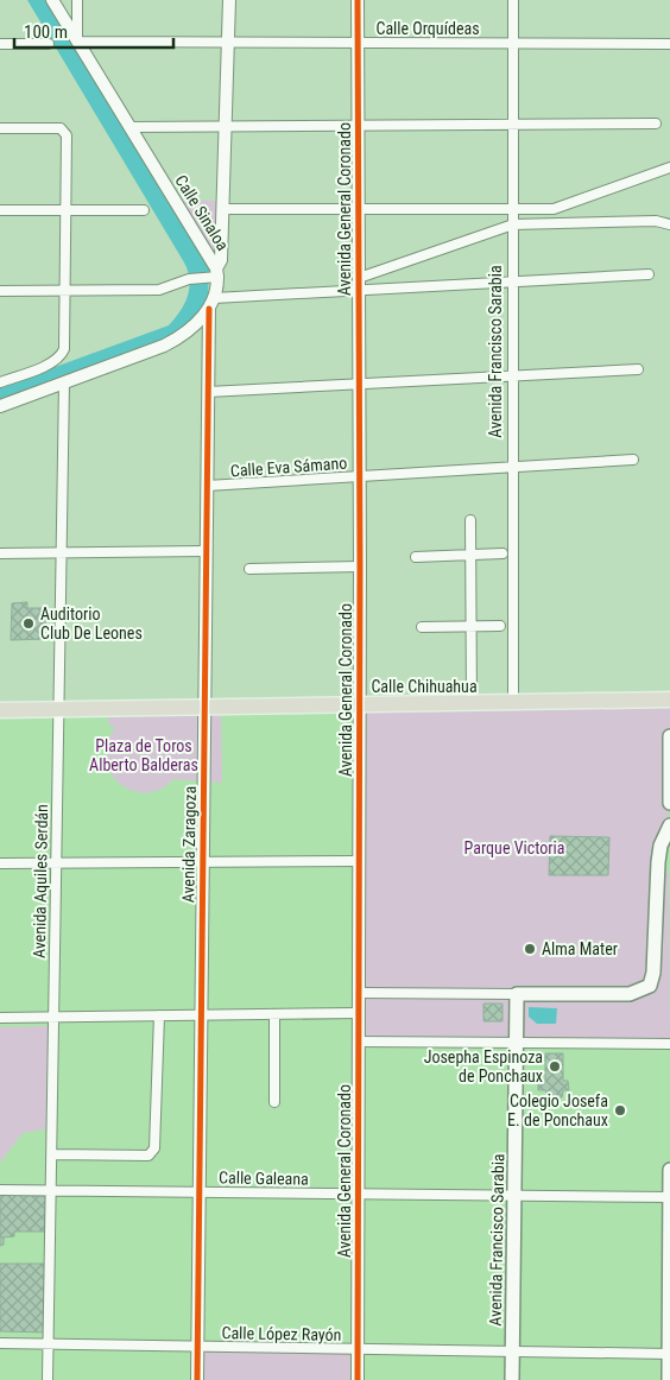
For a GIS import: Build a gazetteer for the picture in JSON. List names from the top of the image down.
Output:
{
  "streets": {
    "main road": ["Avenida Francisco Sarabia", "Calle Chihuahua"],
    "street": [
      "Calle Orquídeas",
      "Avenida General Coronado",
      "Calle Sinaloa",
      "Calle Eva Sámano",
      "Avenida Zaragoza",
      "Avenida Aquiles Serdán",
      "Calle Galeana",
      "Calle López Rayón"
    ]
  },
  "crossings": [
    ["Calle Orquídeas", "Avenida General Coronado"],
    ["Calle Orquídeas", "Calle Sinaloa"],
    ["Calle Orquídeas", "Avenida Francisco Sarabia"],
    ["Avenida General Coronado", "Calle Eva Sámano"],
    ["Avenida General Coronado", "Calle Chihuahua"],
    ["Avenida General Coronado", "Calle Galeana"],
    ["Avenida General Coronado", "Calle López Rayón"],
    ["Calle Sinaloa", "Avenida Zaragoza"],
    ["Calle Sinaloa", "Avenida Aquiles Serdán"],
    ["Avenida Francisco Sarabia", "Calle Eva Sámano"],
    ["Avenida Francisco Sarabia", "Calle Chihuahua"],
    ["Avenida Francisco Sarabia", "Calle Galeana"],
    ["Avenida Francisco Sarabia", "Calle López Rayón"],
    ["Calle Eva Sámano", "Avenida Zaragoza"],
    ["Calle Chihuahua", "Avenida Zaragoza"],
    ["Calle Chihuahua", "Avenida Aquiles Serdán"],
    ["Avenida Zaragoza", "Calle Galeana"],
    ["Avenida Zaragoza", "Calle López Rayón"],
    ["Avenida Aquiles Serdán", "Calle Galeana"],
    ["Avenida Aquiles Serdán", "Calle López Rayón"]
  ],
  "parks": ["Plaza de Toros Alberto Balderas", "Parque Victoria"],
  "places": [
    "Auditorio Club De Leones",
    "Alma Mater",
    "Josepha Espinoza de Ponchaux",
    "Colegio Josefa E. de Ponchaux"
  ],
  "scale_bar": "100 m"
}
